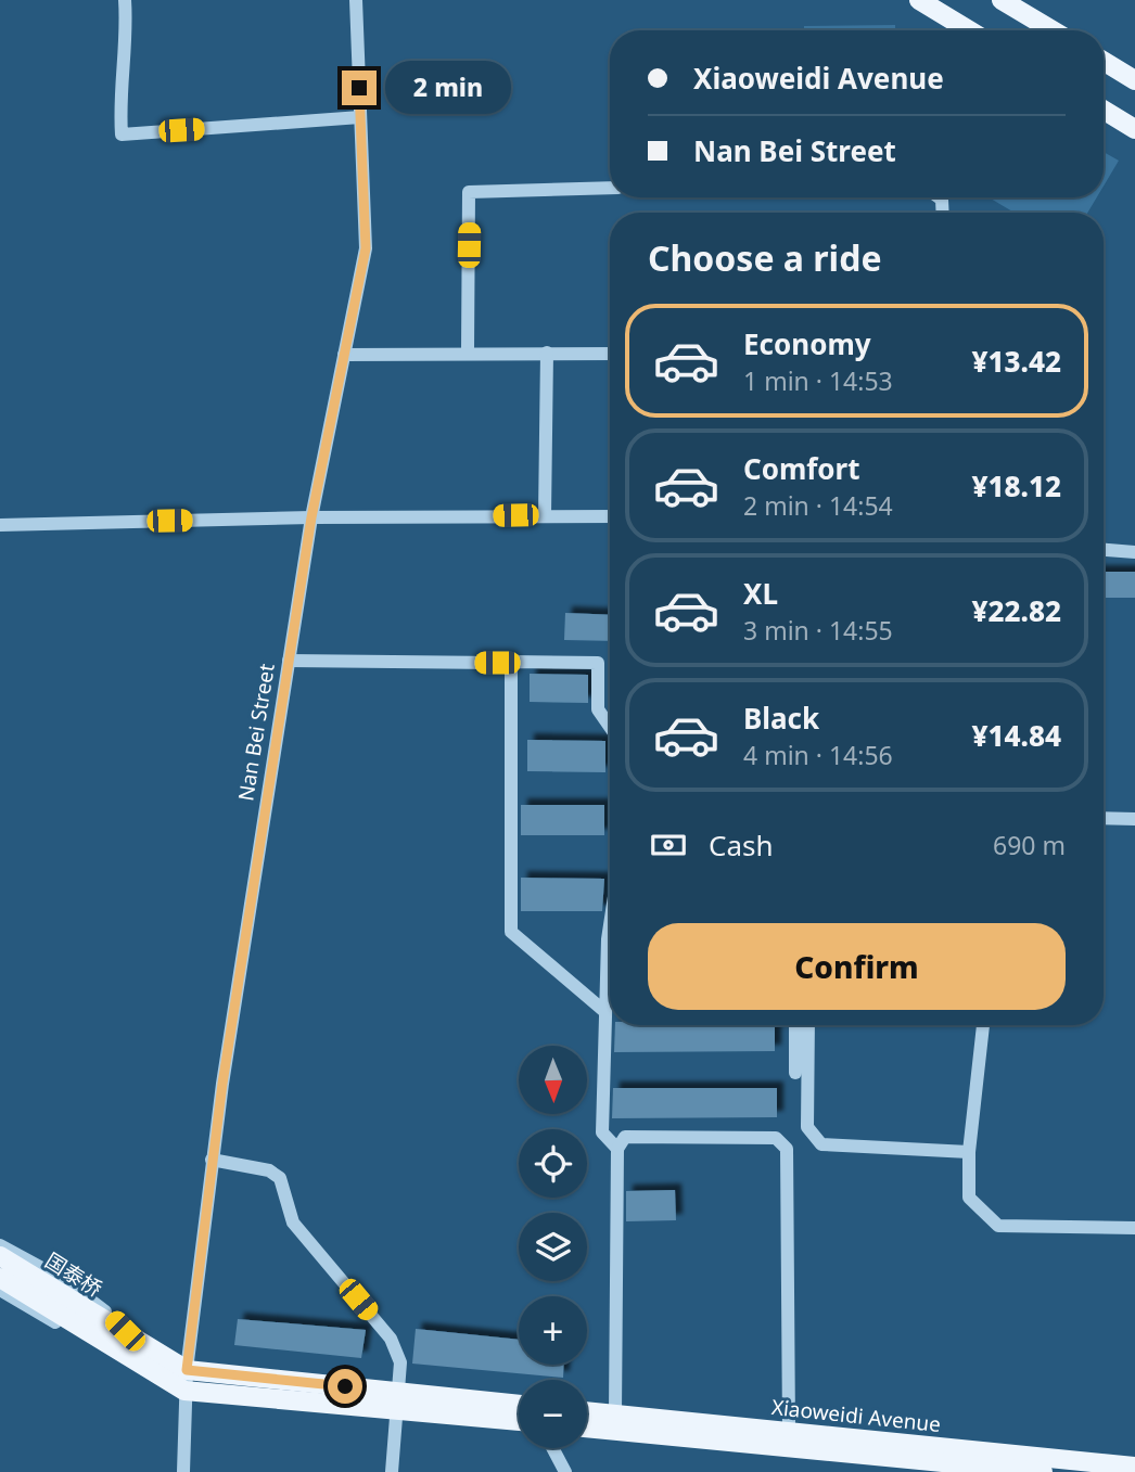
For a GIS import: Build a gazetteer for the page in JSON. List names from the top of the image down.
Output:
{
  "streets": {
    "main road": ["国泰桥", "Xiaoweidi Avenue"],
    "street": ["Nan Bei Street"]
  },
  "north": "bottom",
  "page": {
    "banner": ["Xiaoweidi Avenue", "Nan Bei Street"],
    "bubble": "2 min",
    "heading": "Choose a ride",
    "list": [
      {
        "name": "Economy",
        "note": "1 min · 14:53",
        "value": "¥13.42"
      },
      {
        "name": "Comfort",
        "note": "2 min · 14:54",
        "value": "¥18.12"
      },
      {
        "name": "XL",
        "note": "3 min · 14:55",
        "value": "¥22.82"
      },
      {
        "name": "Black",
        "note": "4 min · 14:56",
        "value": "¥14.84"
      }
    ],
    "pay": ["Cash", "690 m"],
    "buttons": "Confirm",
    "map_buttons": ["+", "−"]
  }
}
